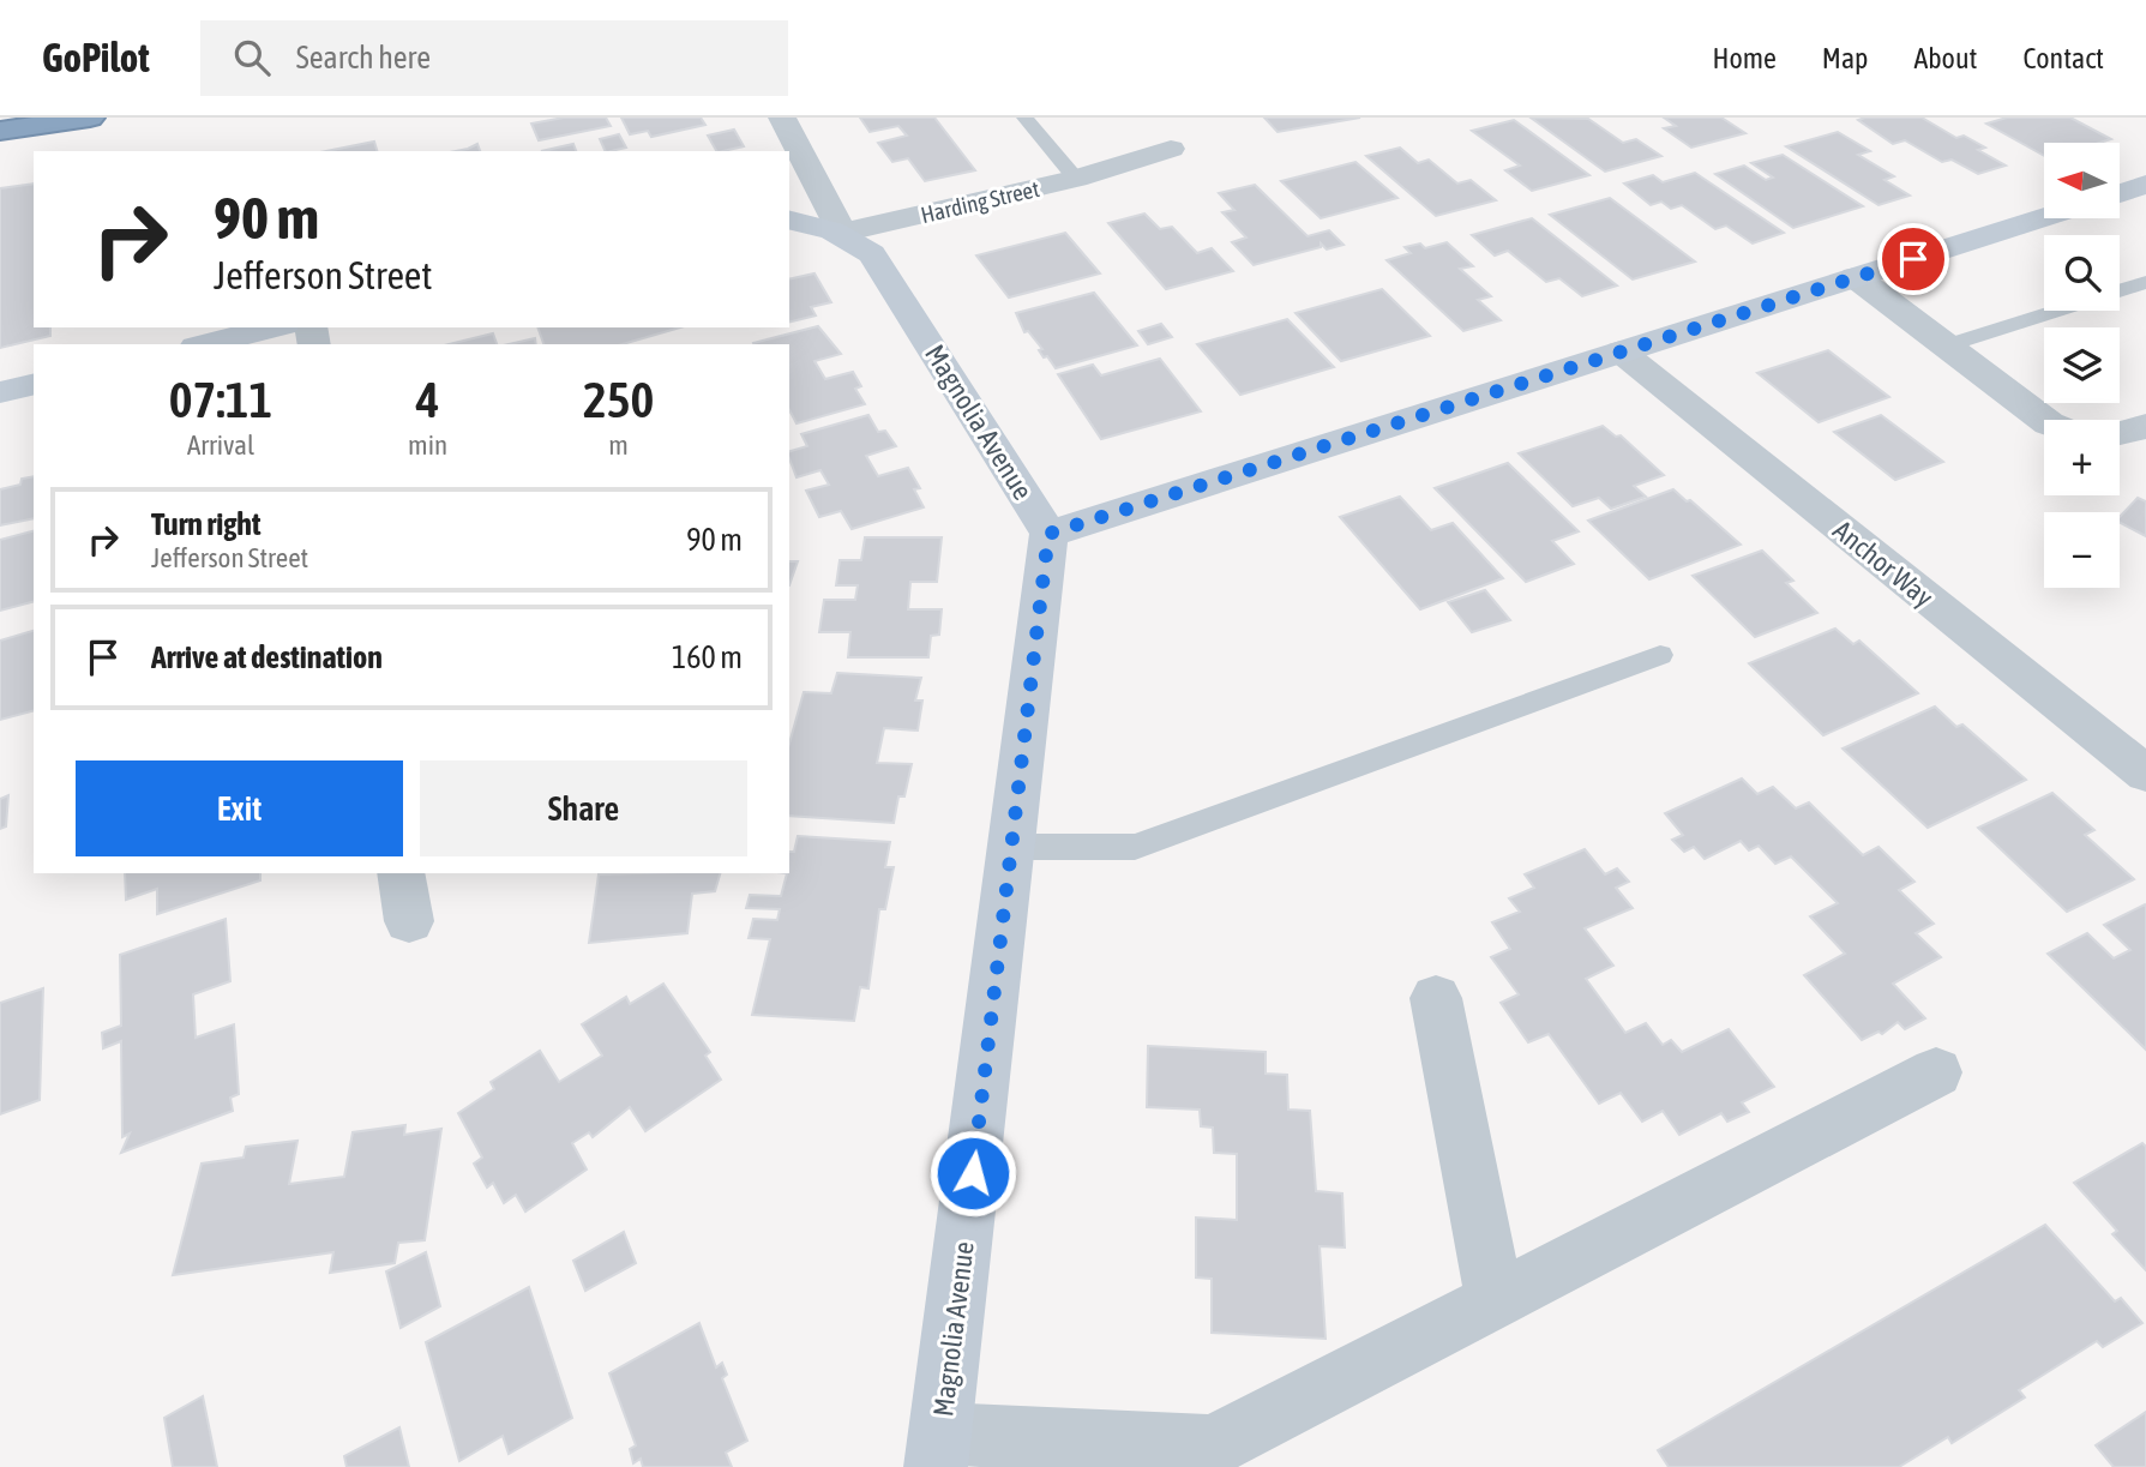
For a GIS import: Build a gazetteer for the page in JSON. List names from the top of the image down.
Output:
{
  "streets": {
    "main road": ["Harding Street", "Magnolia Avenue"],
    "street": ["Anchor Way"]
  },
  "crossings": [
    ["Harding Street", "Magnolia Avenue"]
  ],
  "north": "left",
  "page": {
    "header": "GoPilot",
    "search": "Search here",
    "nav": [
      "Home",
      "Map",
      "About",
      "Contact"
    ],
    "map_buttons": ["+", "−"],
    "turn": ["90 m", "Jefferson Street"],
    "eta": [
      "07:11",
      "Arrival",
      "4",
      "min",
      "250",
      "m"
    ],
    "list": [
      {
        "name": "Turn right",
        "note": "Jefferson Street",
        "value": "90 m"
      },
      {
        "name": "Arrive at destination",
        "value": "160 m"
      }
    ],
    "buttons": ["Exit", "Share"]
  }
}
